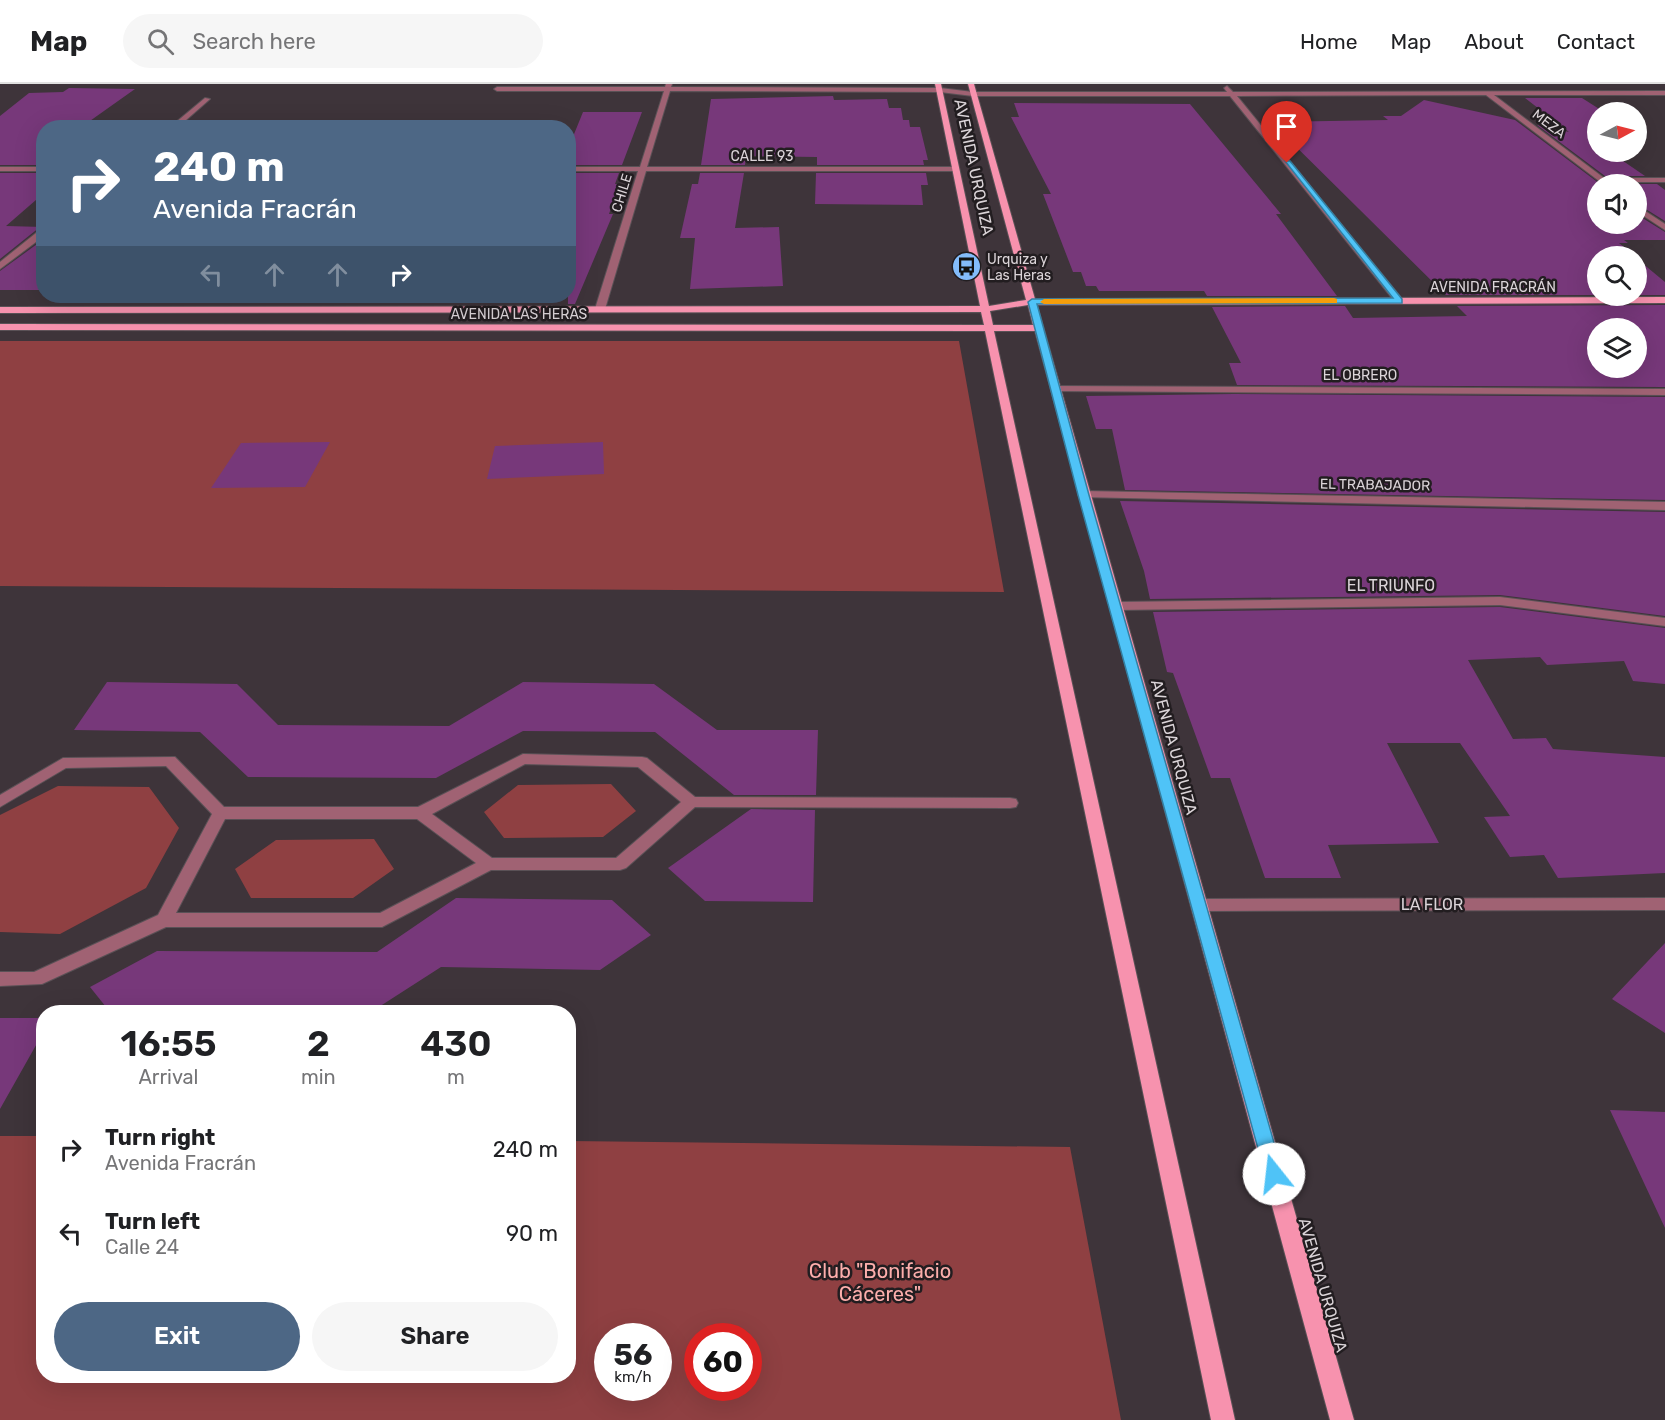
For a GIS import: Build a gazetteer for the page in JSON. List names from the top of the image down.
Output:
{
  "streets": {
    "main road": ["AVENIDA URQUIZA", "AVENIDA FRACRÁN", "AVENIDA LAS HERAS"],
    "street": [
      "MEZA",
      "CALLE 93",
      "CHILE",
      "EL OBRERO",
      "EL TRABAJADOR",
      "EL TRIUNFO",
      "LA FLOR"
    ]
  },
  "crossings": [
    ["CALLE 93", "AVENIDA URQUIZA"],
    ["CALLE 93", "CHILE"],
    ["AVENIDA URQUIZA", "AVENIDA FRACRÁN"],
    ["AVENIDA URQUIZA", "AVENIDA LAS HERAS"],
    ["AVENIDA URQUIZA", "EL OBRERO"],
    ["AVENIDA URQUIZA", "EL TRABAJADOR"],
    ["AVENIDA URQUIZA", "EL TRIUNFO"],
    ["AVENIDA URQUIZA", "LA FLOR"],
    ["CHILE", "AVENIDA LAS HERAS"],
    ["AVENIDA FRACRÁN", "AVENIDA LAS HERAS"]
  ],
  "parks": ["Club \"Bonifacio Cáceres\""],
  "places": {
    "bus stop": ["Urquiza y Las Heras"]
  },
  "north": "right",
  "page": {
    "header": "Map",
    "search": "Search here",
    "nav": [
      "Home",
      "Map",
      "About",
      "Contact"
    ],
    "turn": ["240 m", "Avenida Fracrán"],
    "eta": [
      "16:55",
      "Arrival",
      "2",
      "min",
      "430",
      "m"
    ],
    "list": [
      {
        "name": "Turn right",
        "note": "Avenida Fracrán",
        "value": "240 m"
      },
      {
        "name": "Turn left",
        "note": "Calle 24",
        "value": "90 m"
      }
    ],
    "buttons": ["Exit", "Share"],
    "speed": "56 km/h",
    "limit": "60"
  }
}
